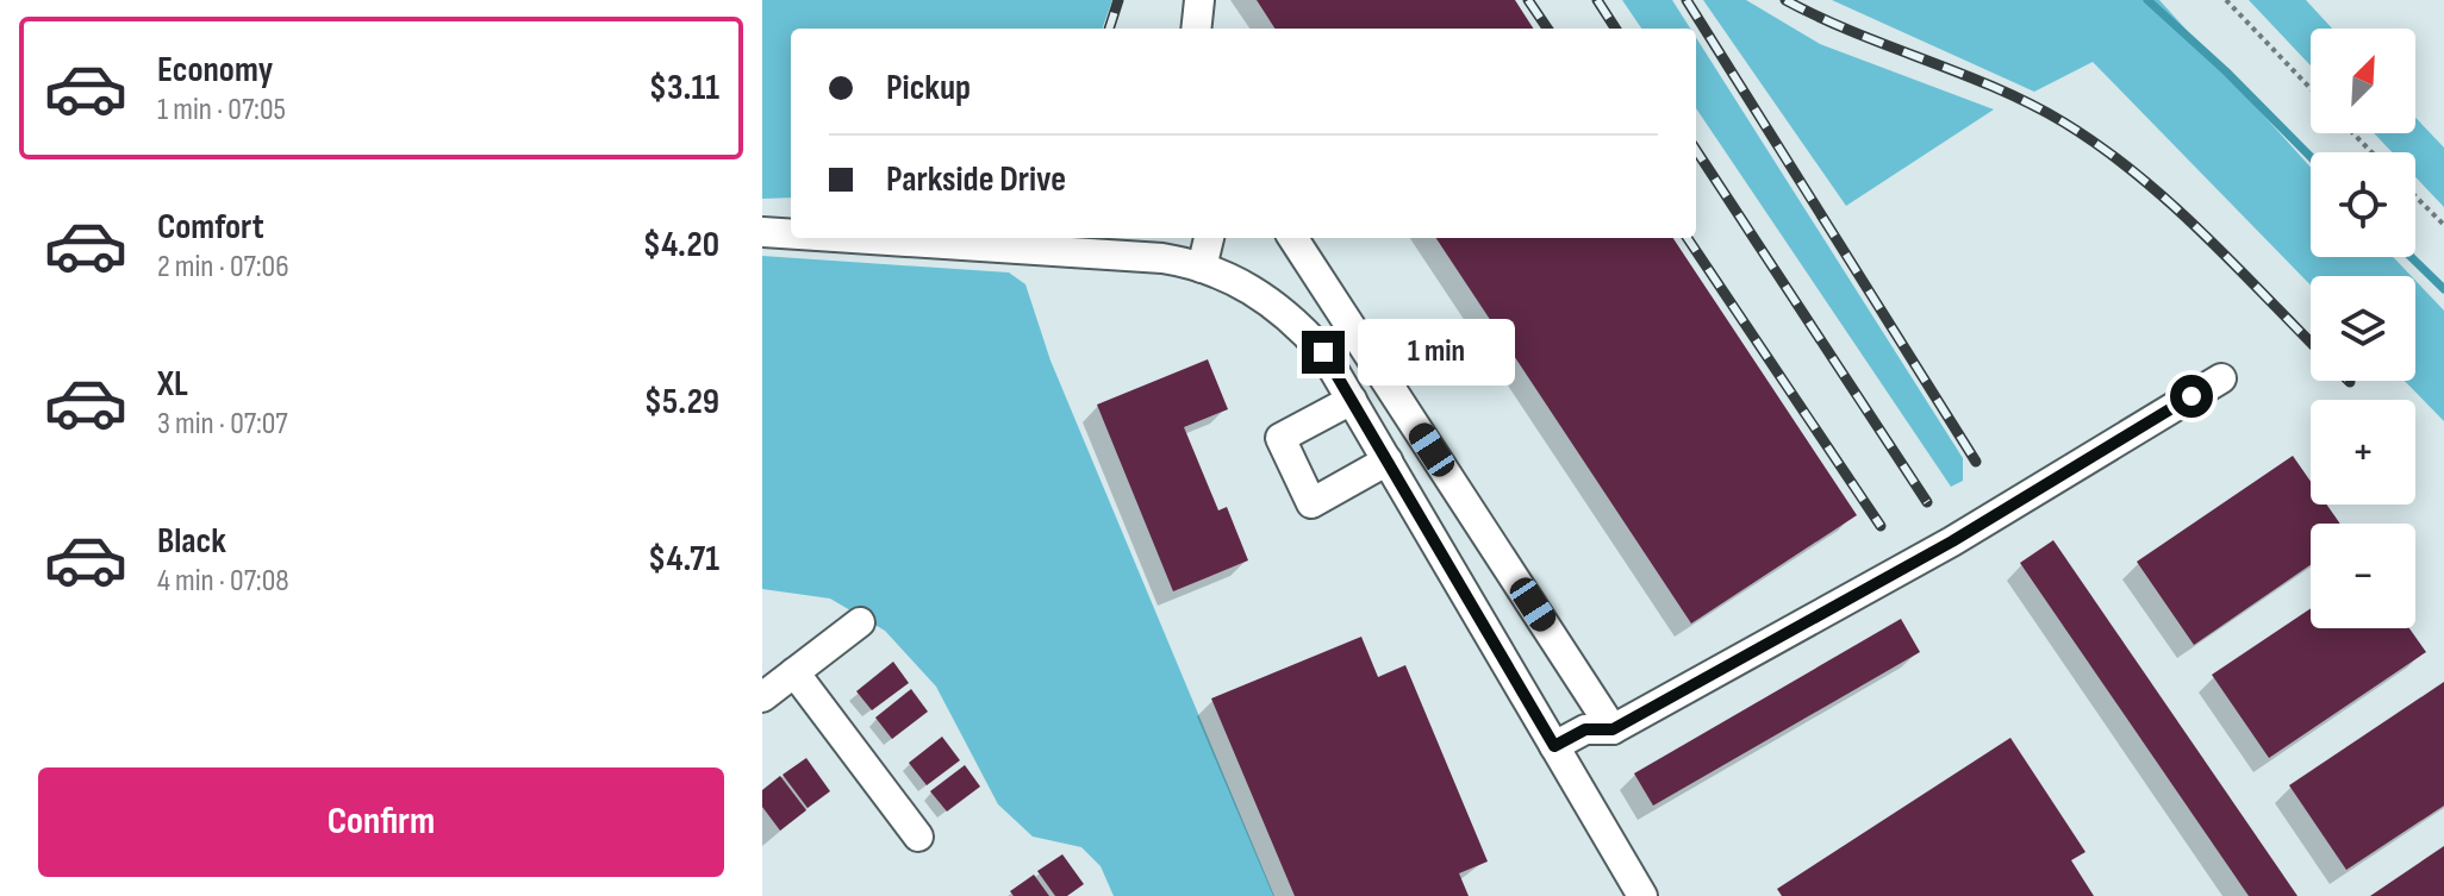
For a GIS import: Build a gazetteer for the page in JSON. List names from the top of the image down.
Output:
{
  "north": "top right",
  "page": {
    "list": [
      {
        "name": "Economy",
        "note": "1 min · 07:05",
        "value": "$3.11"
      },
      {
        "name": "Comfort",
        "note": "2 min · 07:06",
        "value": "$4.20"
      },
      {
        "name": "XL",
        "note": "3 min · 07:07",
        "value": "$5.29"
      },
      {
        "name": "Black",
        "note": "4 min · 07:08",
        "value": "$4.71"
      }
    ],
    "map_buttons": ["+", "−"],
    "banner": ["Pickup", "Parkside Drive"],
    "bubble": "1 min",
    "buttons": "Confirm"
  }
}
